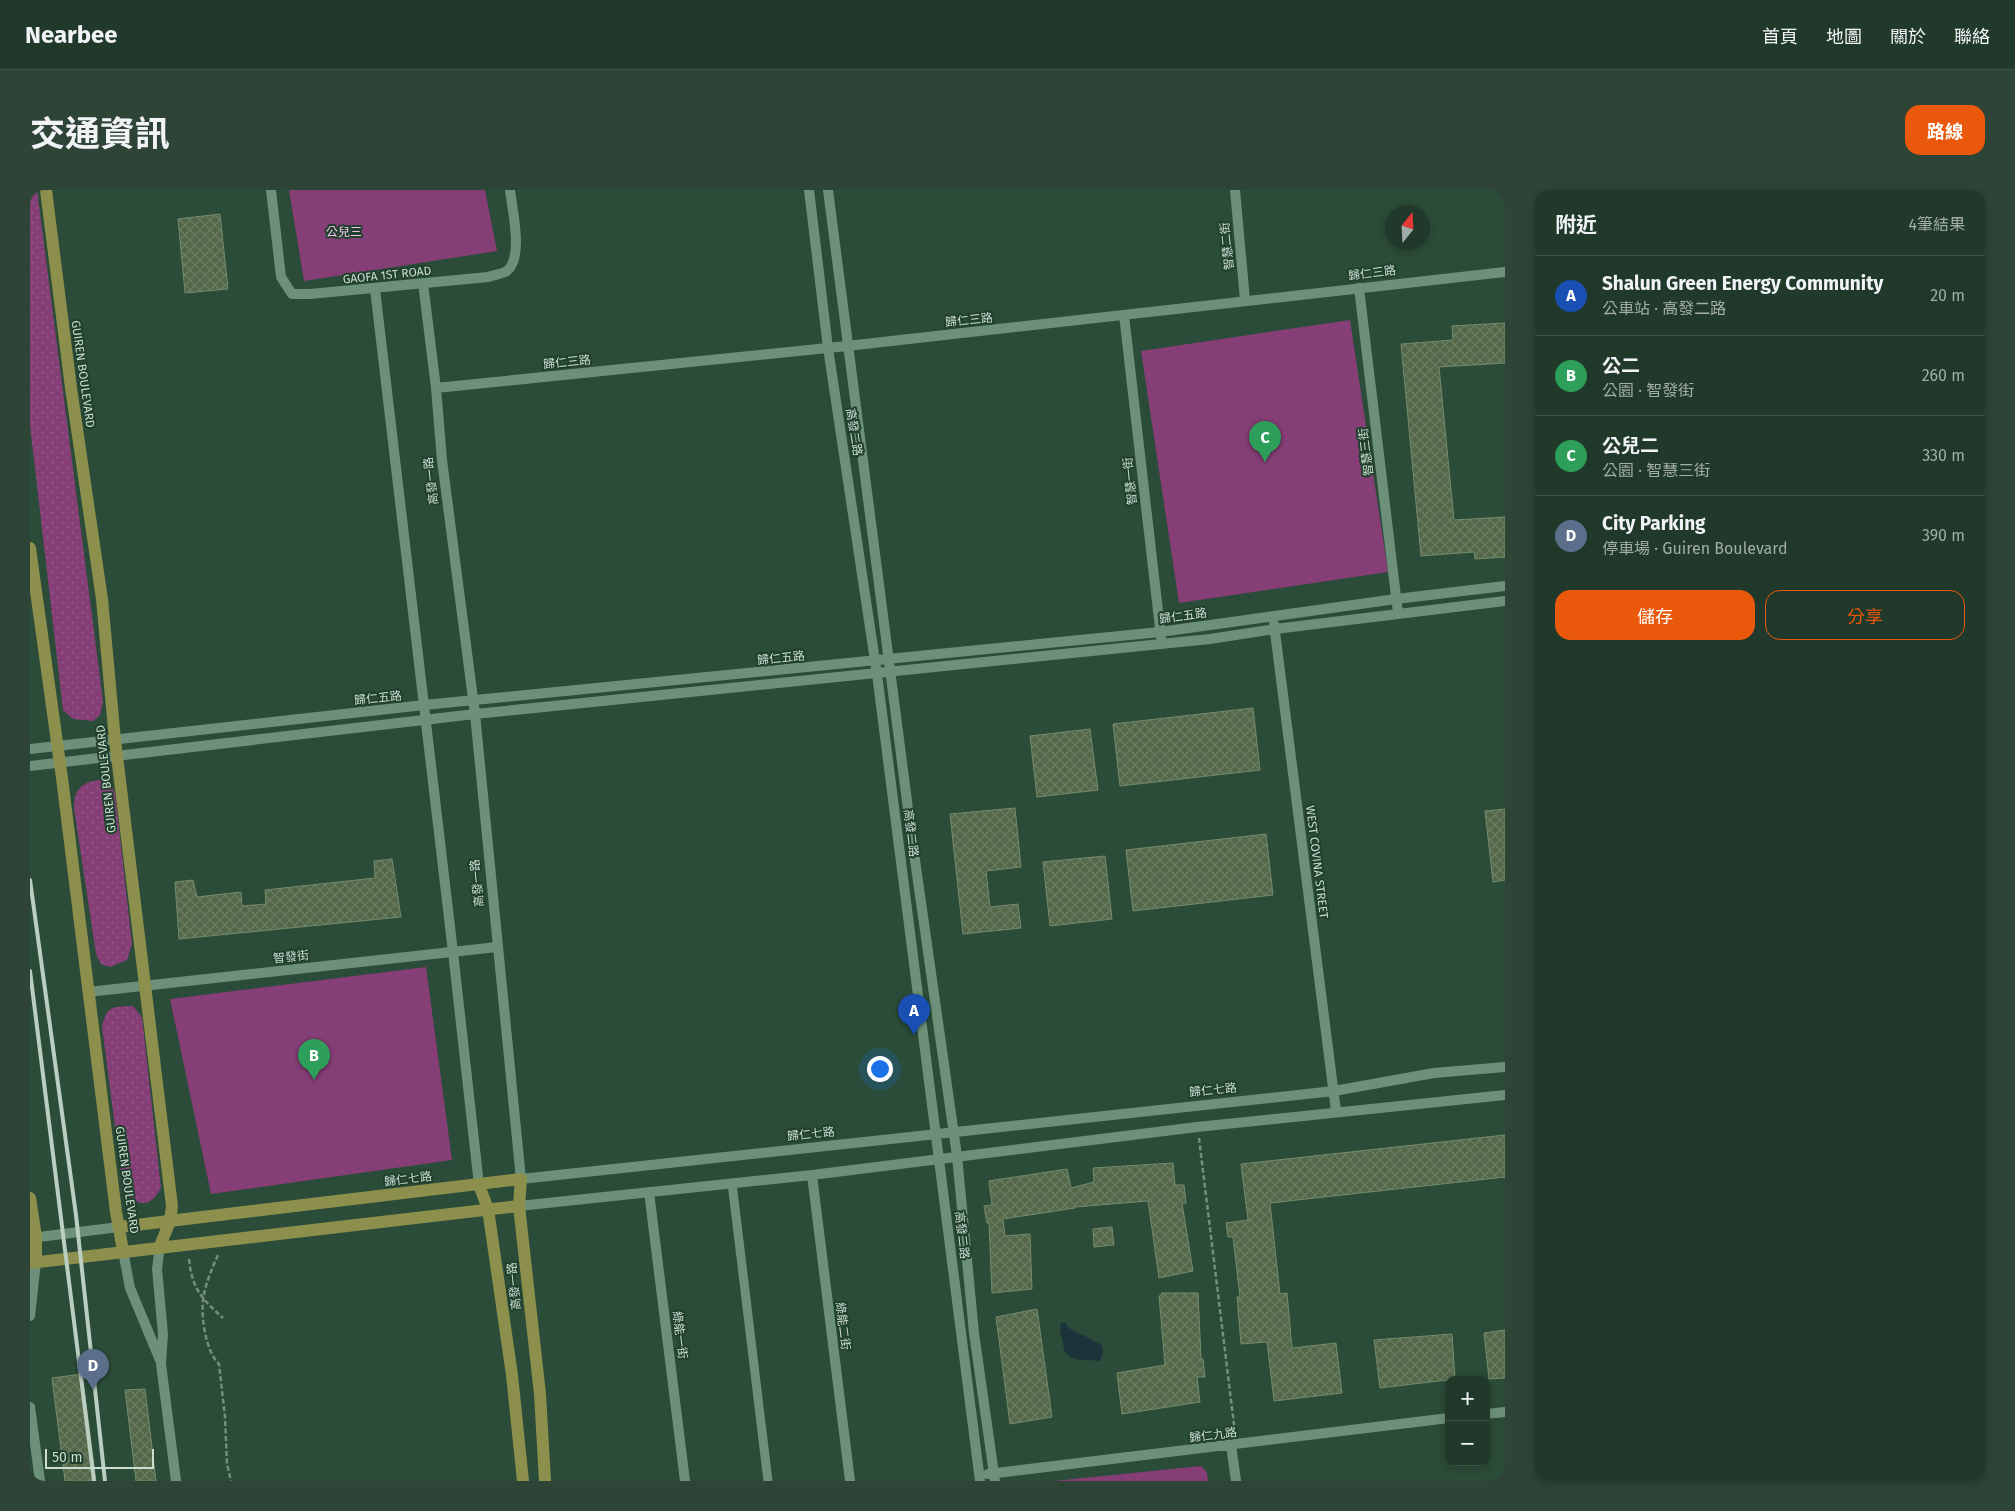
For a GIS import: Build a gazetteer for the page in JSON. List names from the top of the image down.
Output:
{
  "streets": {
    "main road": ["GUIREN BOULEVARD", "高發一路", "歸仁七路"],
    "street": [
      "智慧二街",
      "歸仁三路",
      "GAOFA 1ST ROAD",
      "高發二路",
      "智慧三街",
      "智慧一街",
      "歸仁五路",
      "WEST COVINA STREET",
      "智發街",
      "綠能二街",
      "綠能一街",
      "歸仁九路"
    ]
  },
  "crossings": [
    ["智慧二街", "歸仁三路"],
    ["歸仁三路", "高發二路"],
    ["歸仁三路", "智慧三街"],
    ["歸仁三路", "高發一路"],
    ["歸仁三路", "智慧一街"],
    ["GAOFA 1ST ROAD", "高發一路"],
    ["GUIREN BOULEVARD", "歸仁五路"],
    ["GUIREN BOULEVARD", "智發街"],
    ["GUIREN BOULEVARD", "歸仁七路"],
    ["高發二路", "歸仁五路"],
    ["高發二路", "歸仁七路"],
    ["高發二路", "歸仁九路"],
    ["智慧三街", "歸仁五路"],
    ["高發一路", "歸仁五路"],
    ["高發一路", "智發街"],
    ["高發一路", "歸仁七路"],
    ["智慧一街", "歸仁五路"],
    ["歸仁五路", "WEST COVINA STREET"],
    ["WEST COVINA STREET", "歸仁七路"]
  ],
  "parks": ["公兒三"],
  "scale_bar": "50 m",
  "north": "top",
  "page": {
    "header": "Nearbee",
    "nav": [
      "首頁",
      "地圖",
      "關於",
      "聯絡"
    ],
    "title": "交通資訊",
    "buttons": [
      "路線",
      ["儲存", "分享"]
    ],
    "heading": ["附近", "4筆結果"],
    "list": [
      {
        "mark": "A",
        "name": "Shalun Green Energy Community",
        "note": "公車站 · 高發二路",
        "value": "20 m"
      },
      {
        "mark": "B",
        "name": "公二",
        "note": "公園 · 智發街",
        "value": "260 m"
      },
      {
        "mark": "C",
        "name": "公兒二",
        "note": "公園 · 智慧三街",
        "value": "330 m"
      },
      {
        "mark": "D",
        "name": "City Parking",
        "note": "停車場 · Guiren Boulevard",
        "value": "390 m"
      }
    ],
    "pins": [
      "C",
      "A",
      "B",
      "D"
    ],
    "map_buttons": ["+", "−"],
    "scale": "50 m"
  }
}
